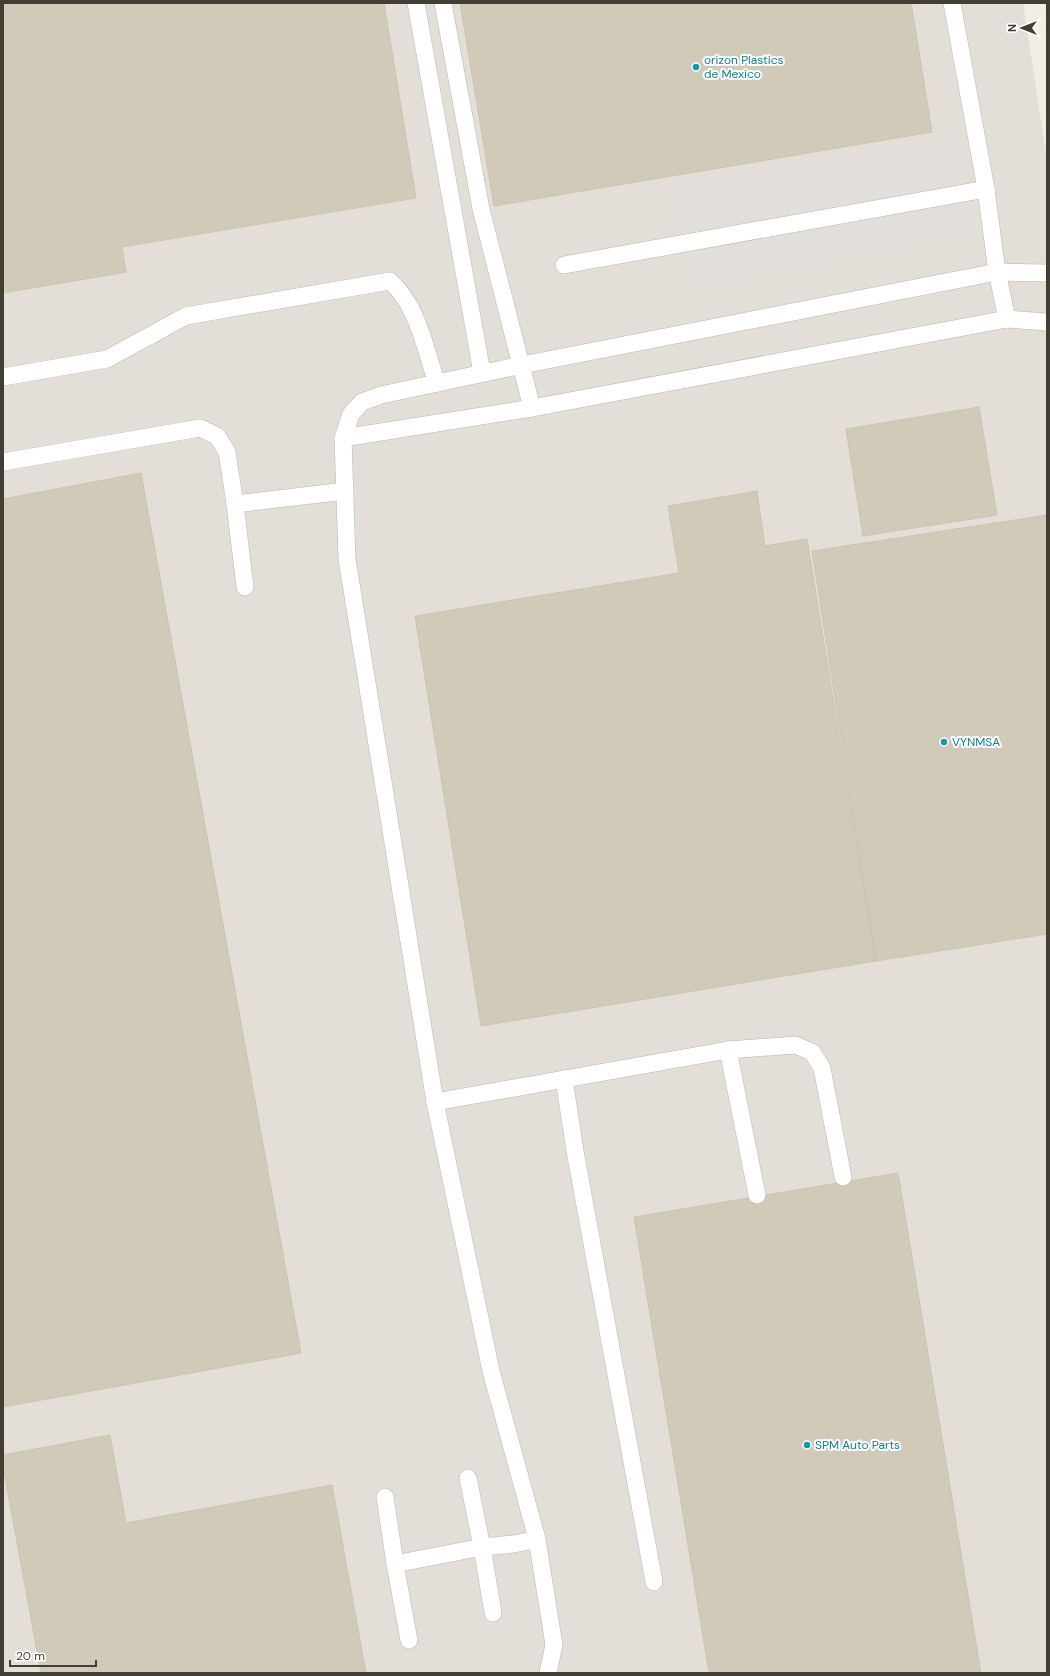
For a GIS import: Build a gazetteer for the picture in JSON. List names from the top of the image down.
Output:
{
  "places": ["orizon Plastics de Mexico", "VYNMSA", "SPM Auto Parts"],
  "scale_bar": "20 m",
  "north": "left"
}
